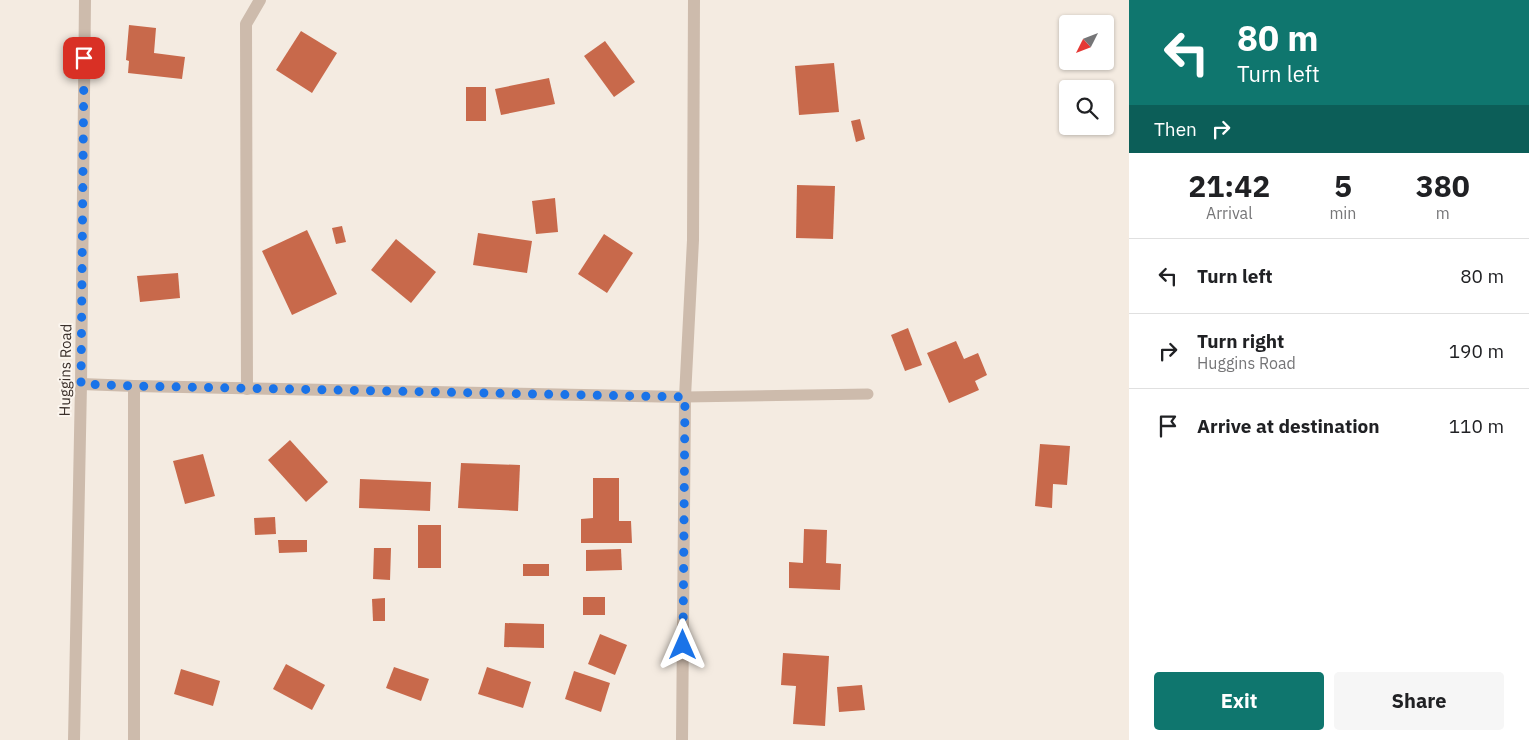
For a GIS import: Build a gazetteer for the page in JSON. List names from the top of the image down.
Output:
{
  "streets": {
    "street": ["Huggins Road"]
  },
  "north": "bottom left",
  "page": {
    "turn": ["80 m", "Turn left"],
    "then": "Then",
    "eta": [
      "21:42",
      "Arrival",
      "5",
      "min",
      "380",
      "m"
    ],
    "list": [
      {
        "name": "Turn left",
        "value": "80 m"
      },
      {
        "name": "Turn right",
        "note": "Huggins Road",
        "value": "190 m"
      },
      {
        "name": "Arrive at destination",
        "value": "110 m"
      }
    ],
    "buttons": ["Exit", "Share"]
  }
}
